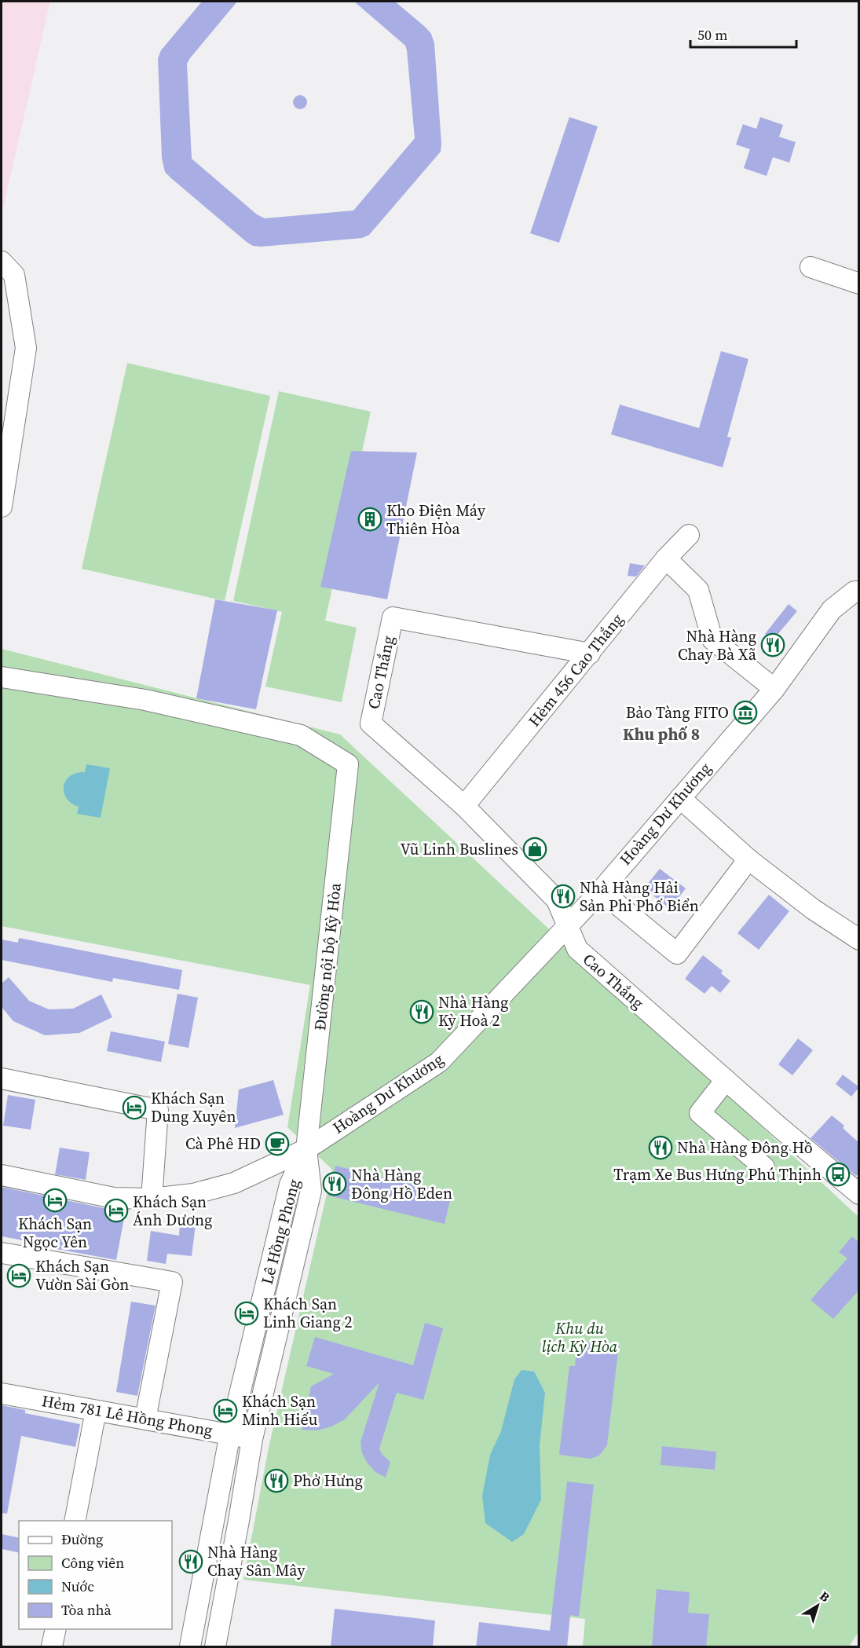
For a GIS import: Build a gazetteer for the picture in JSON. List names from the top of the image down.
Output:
{
  "streets": {
    "street": [
      "Hẻm 456 Cao Thắng",
      "Cao Thắng",
      "Hoàng Dư Khương",
      "Đường nội bộ Kỳ Hòa",
      "Lê Hồng Phong",
      "Hẻm 781 Lê Hồng Phong"
    ]
  },
  "crossings": [
    ["Hẻm 456 Cao Thắng", "Cao Thắng"],
    ["Cao Thắng", "Hoàng Dư Khương"],
    ["Hoàng Dư Khương", "Đường nội bộ Kỳ Hòa"],
    ["Hoàng Dư Khương", "Lê Hồng Phong"],
    ["Đường nội bộ Kỳ Hòa", "Lê Hồng Phong"],
    ["Lê Hồng Phong", "Hẻm 781 Lê Hồng Phong"]
  ],
  "districts": ["Khu phố 8"],
  "parks": ["Khu du lịch Kỳ Hòa"],
  "places": {
    "building": ["Kho Điện Máy Thiên Hòa"],
    "restaurant": [
      "Nhà Hàng Chay Bà Xã",
      "Nhà Hàng Hải Sản Phi Phố Biển",
      "Nhà Hàng Kỳ Hoà 2",
      "Nhà Hàng Đông Hồ",
      "Nhà Hàng Đông Hồ Eden",
      "Phở Hưng",
      "Nhà Hàng Chay Sân Mây"
    ],
    "museum": ["Bảo Tàng FITO"],
    "shop": ["Vũ Linh Buslines"],
    "hotel": [
      "Khách Sạn Dung Xuyên",
      "Khách Sạn Ngọc Yên",
      "Khách Sạn Ánh Dương",
      "Khách Sạn Vườn Sài Gòn",
      "Khách Sạn Linh Giang 2",
      "Khách Sạn Minh Hiếu"
    ],
    "cafe": ["Cà Phê HD"],
    "bus stop": ["Trạm Xe Bus Hưng Phú Thịnh"]
  },
  "legend": [
    "Đường",
    "Công viên",
    "Nước",
    "Tòa nhà"
  ],
  "scale_bar": "50 m",
  "north": "top right"
}
